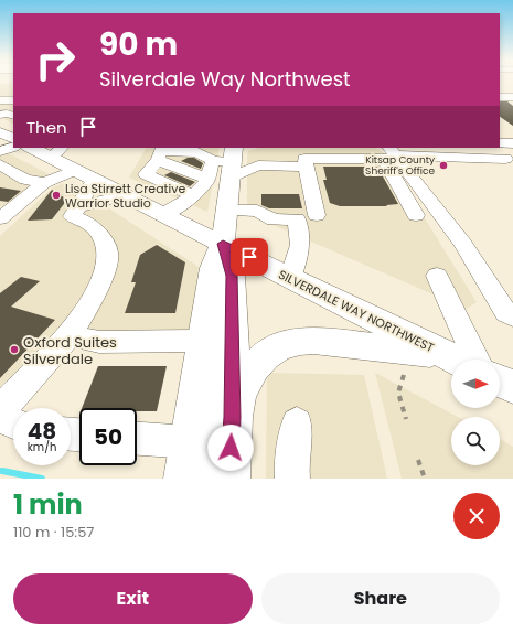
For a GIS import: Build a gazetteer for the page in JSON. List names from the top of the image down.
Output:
{
  "streets": {
    "main road": ["SILVERDALE WAY NORTHWEST"]
  },
  "places": ["Kitsap County Sheriff's Office", "Lisa Stirrett Creative Warrior Studio", "Oxford Suites Silverdale"],
  "north": "right",
  "page": {
    "turn": ["90 m", "Silverdale Way Northwest"],
    "then": "Then",
    "speed": "48 km/h",
    "limit": "50",
    "heading": ["1 min", "110 m · 15:57"],
    "buttons": ["Exit", "Share"]
  }
}
